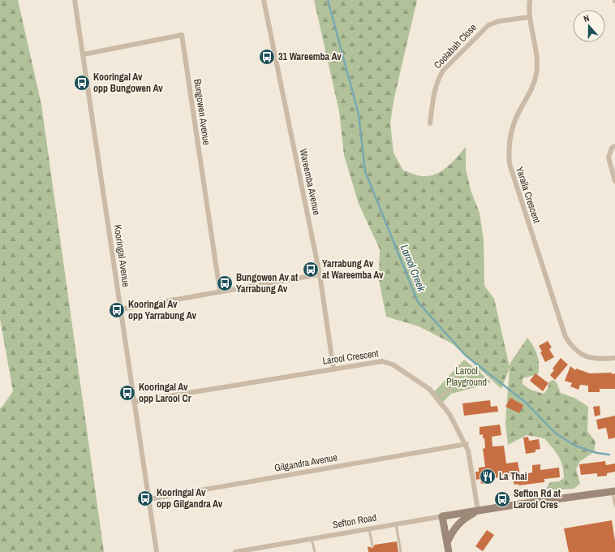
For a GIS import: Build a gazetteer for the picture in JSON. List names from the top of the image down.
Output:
{
  "streets": {
    "street": [
      "Coolabah Close",
      "Bungowen Avenue",
      "Wareemba Avenue",
      "Yaralla Crescent",
      "Kooringal Avenue",
      "Larool Crescent",
      "Gilgandra Avenue",
      "Sefton Road"
    ]
  },
  "crossings": [
    ["Coolabah Close", "Yaralla Crescent"],
    ["Bungowen Avenue", "Kooringal Avenue"],
    ["Wareemba Avenue", "Larool Crescent"],
    ["Kooringal Avenue", "Larool Crescent"],
    ["Kooringal Avenue", "Gilgandra Avenue"],
    ["Larool Crescent", "Gilgandra Avenue"],
    ["Larool Crescent", "Sefton Road"]
  ],
  "water": ["Larool Creek"],
  "parks": ["Larool Playground"],
  "places": {
    "bus stop": [
      "31 Wareemba Av",
      "Kooringal Av opp Bungowen Av",
      "Yarrabung Av at Wareemba Av",
      "Bungowen Av at Yarrabung Av",
      "Kooringal Av opp Yarrabung Av",
      "Kooringal Av opp Larool Cr",
      "Kooringal Av opp Gilgandra Av",
      "Sefton Rd at Larool Cres"
    ],
    "restaurant": ["La Thai"]
  },
  "north": "top"
}
